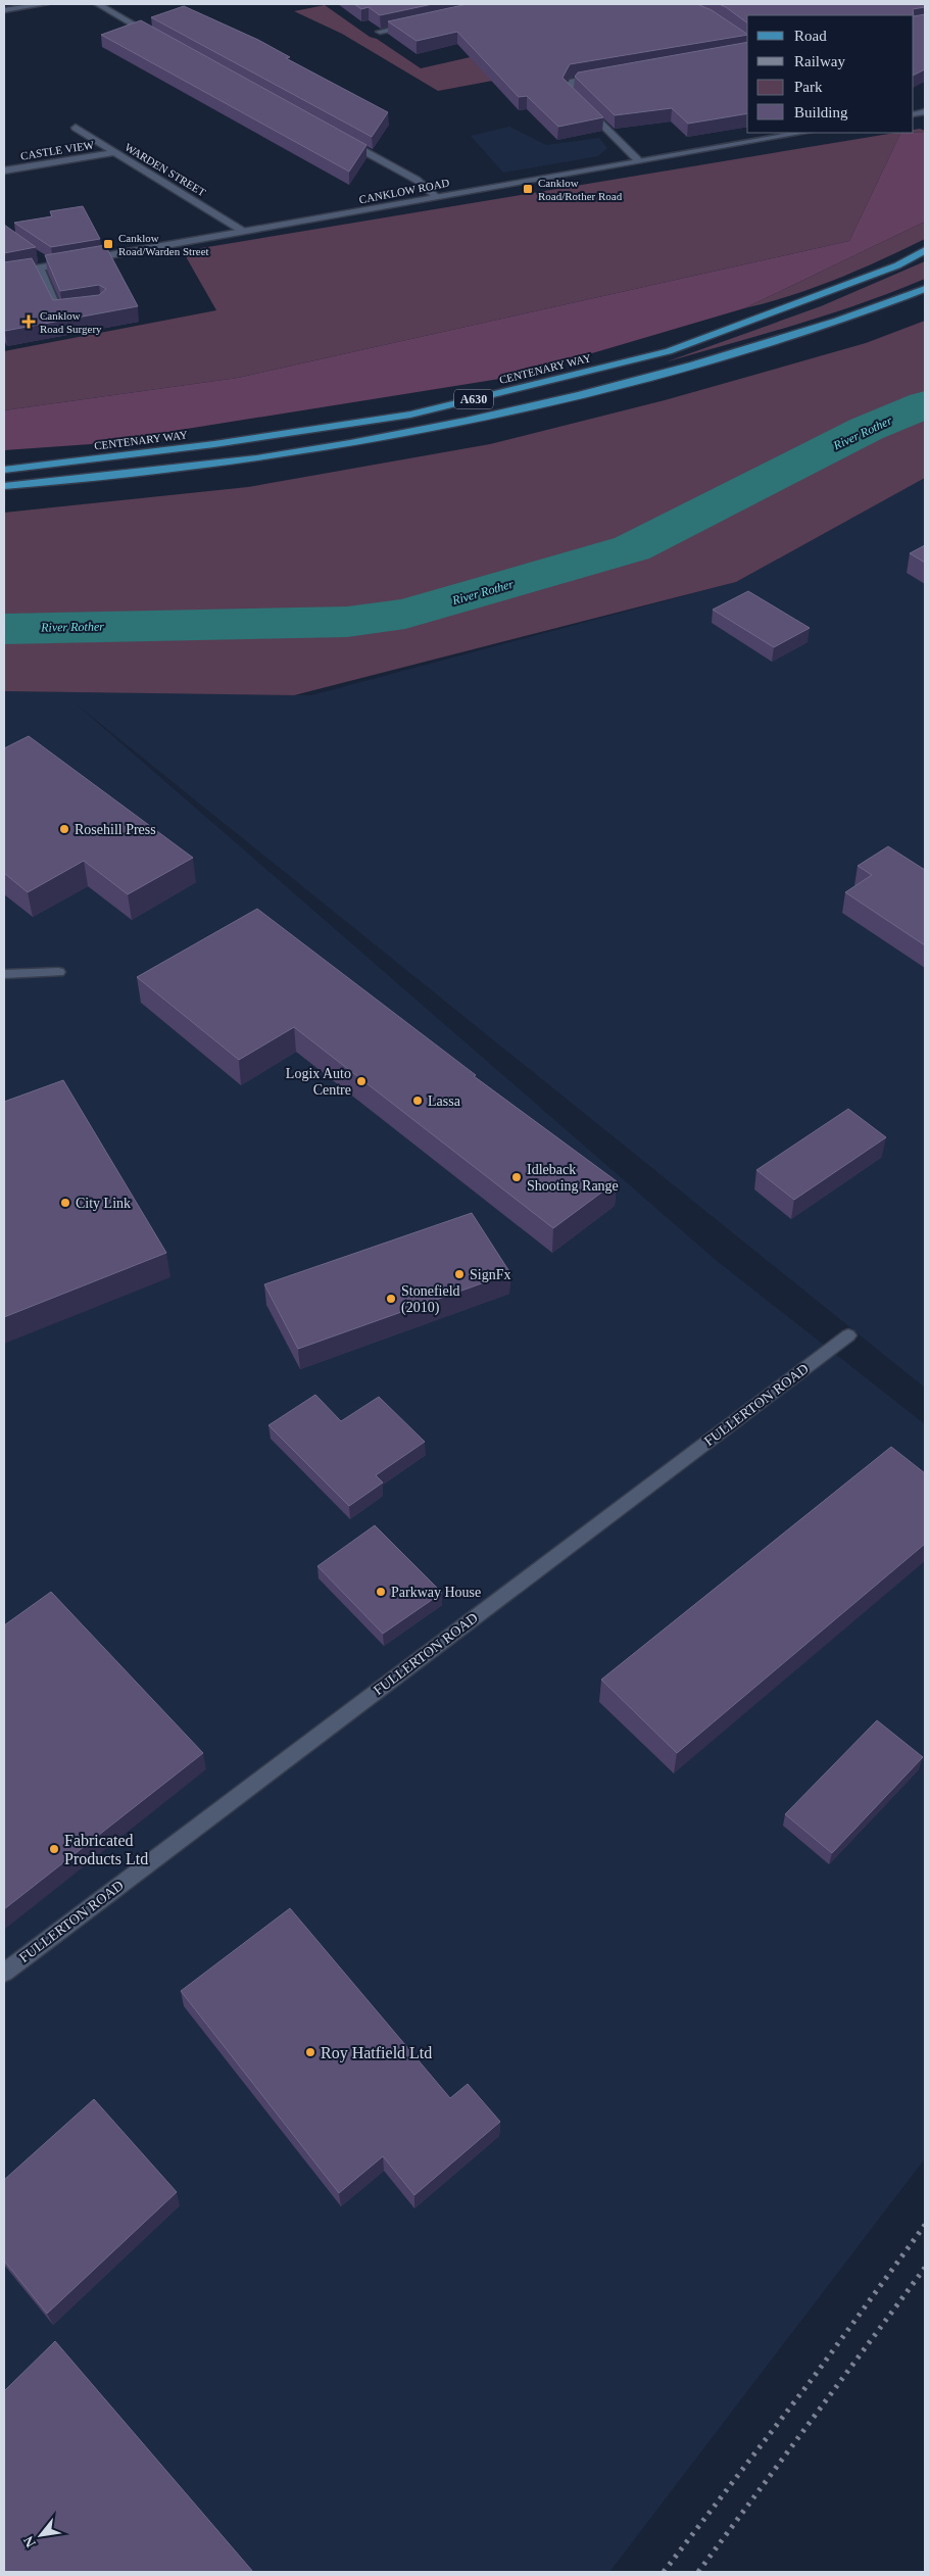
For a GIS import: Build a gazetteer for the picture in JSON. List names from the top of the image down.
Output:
{
  "streets": {
    "main road": ["CENTENARY WAY", "A630"],
    "street": [
      "CASTLE VIEW",
      "WARDEN STREET",
      "CANKLOW ROAD",
      "FULLERTON ROAD"
    ]
  },
  "crossings": [
    ["CASTLE VIEW", "WARDEN STREET"],
    ["WARDEN STREET", "CANKLOW ROAD"]
  ],
  "water": ["River Rother"],
  "places": {
    "transit": ["Canklow Road/Rother Road", "Canklow Road/Warden Street"],
    "health": ["Canklow Road Surgery"],
    "other": [
      "Rosehill Press",
      "Logix Auto Centre",
      "Lassa",
      "Idleback Shooting Range",
      "City Link",
      "SignFx",
      "Stonefield (2010)",
      "Parkway House",
      "Fabricated Products Ltd",
      "Roy Hatfield Ltd"
    ]
  },
  "legend": [
    "Road",
    "Railway",
    "Park",
    "Building"
  ],
  "north": "bottom left"
}
